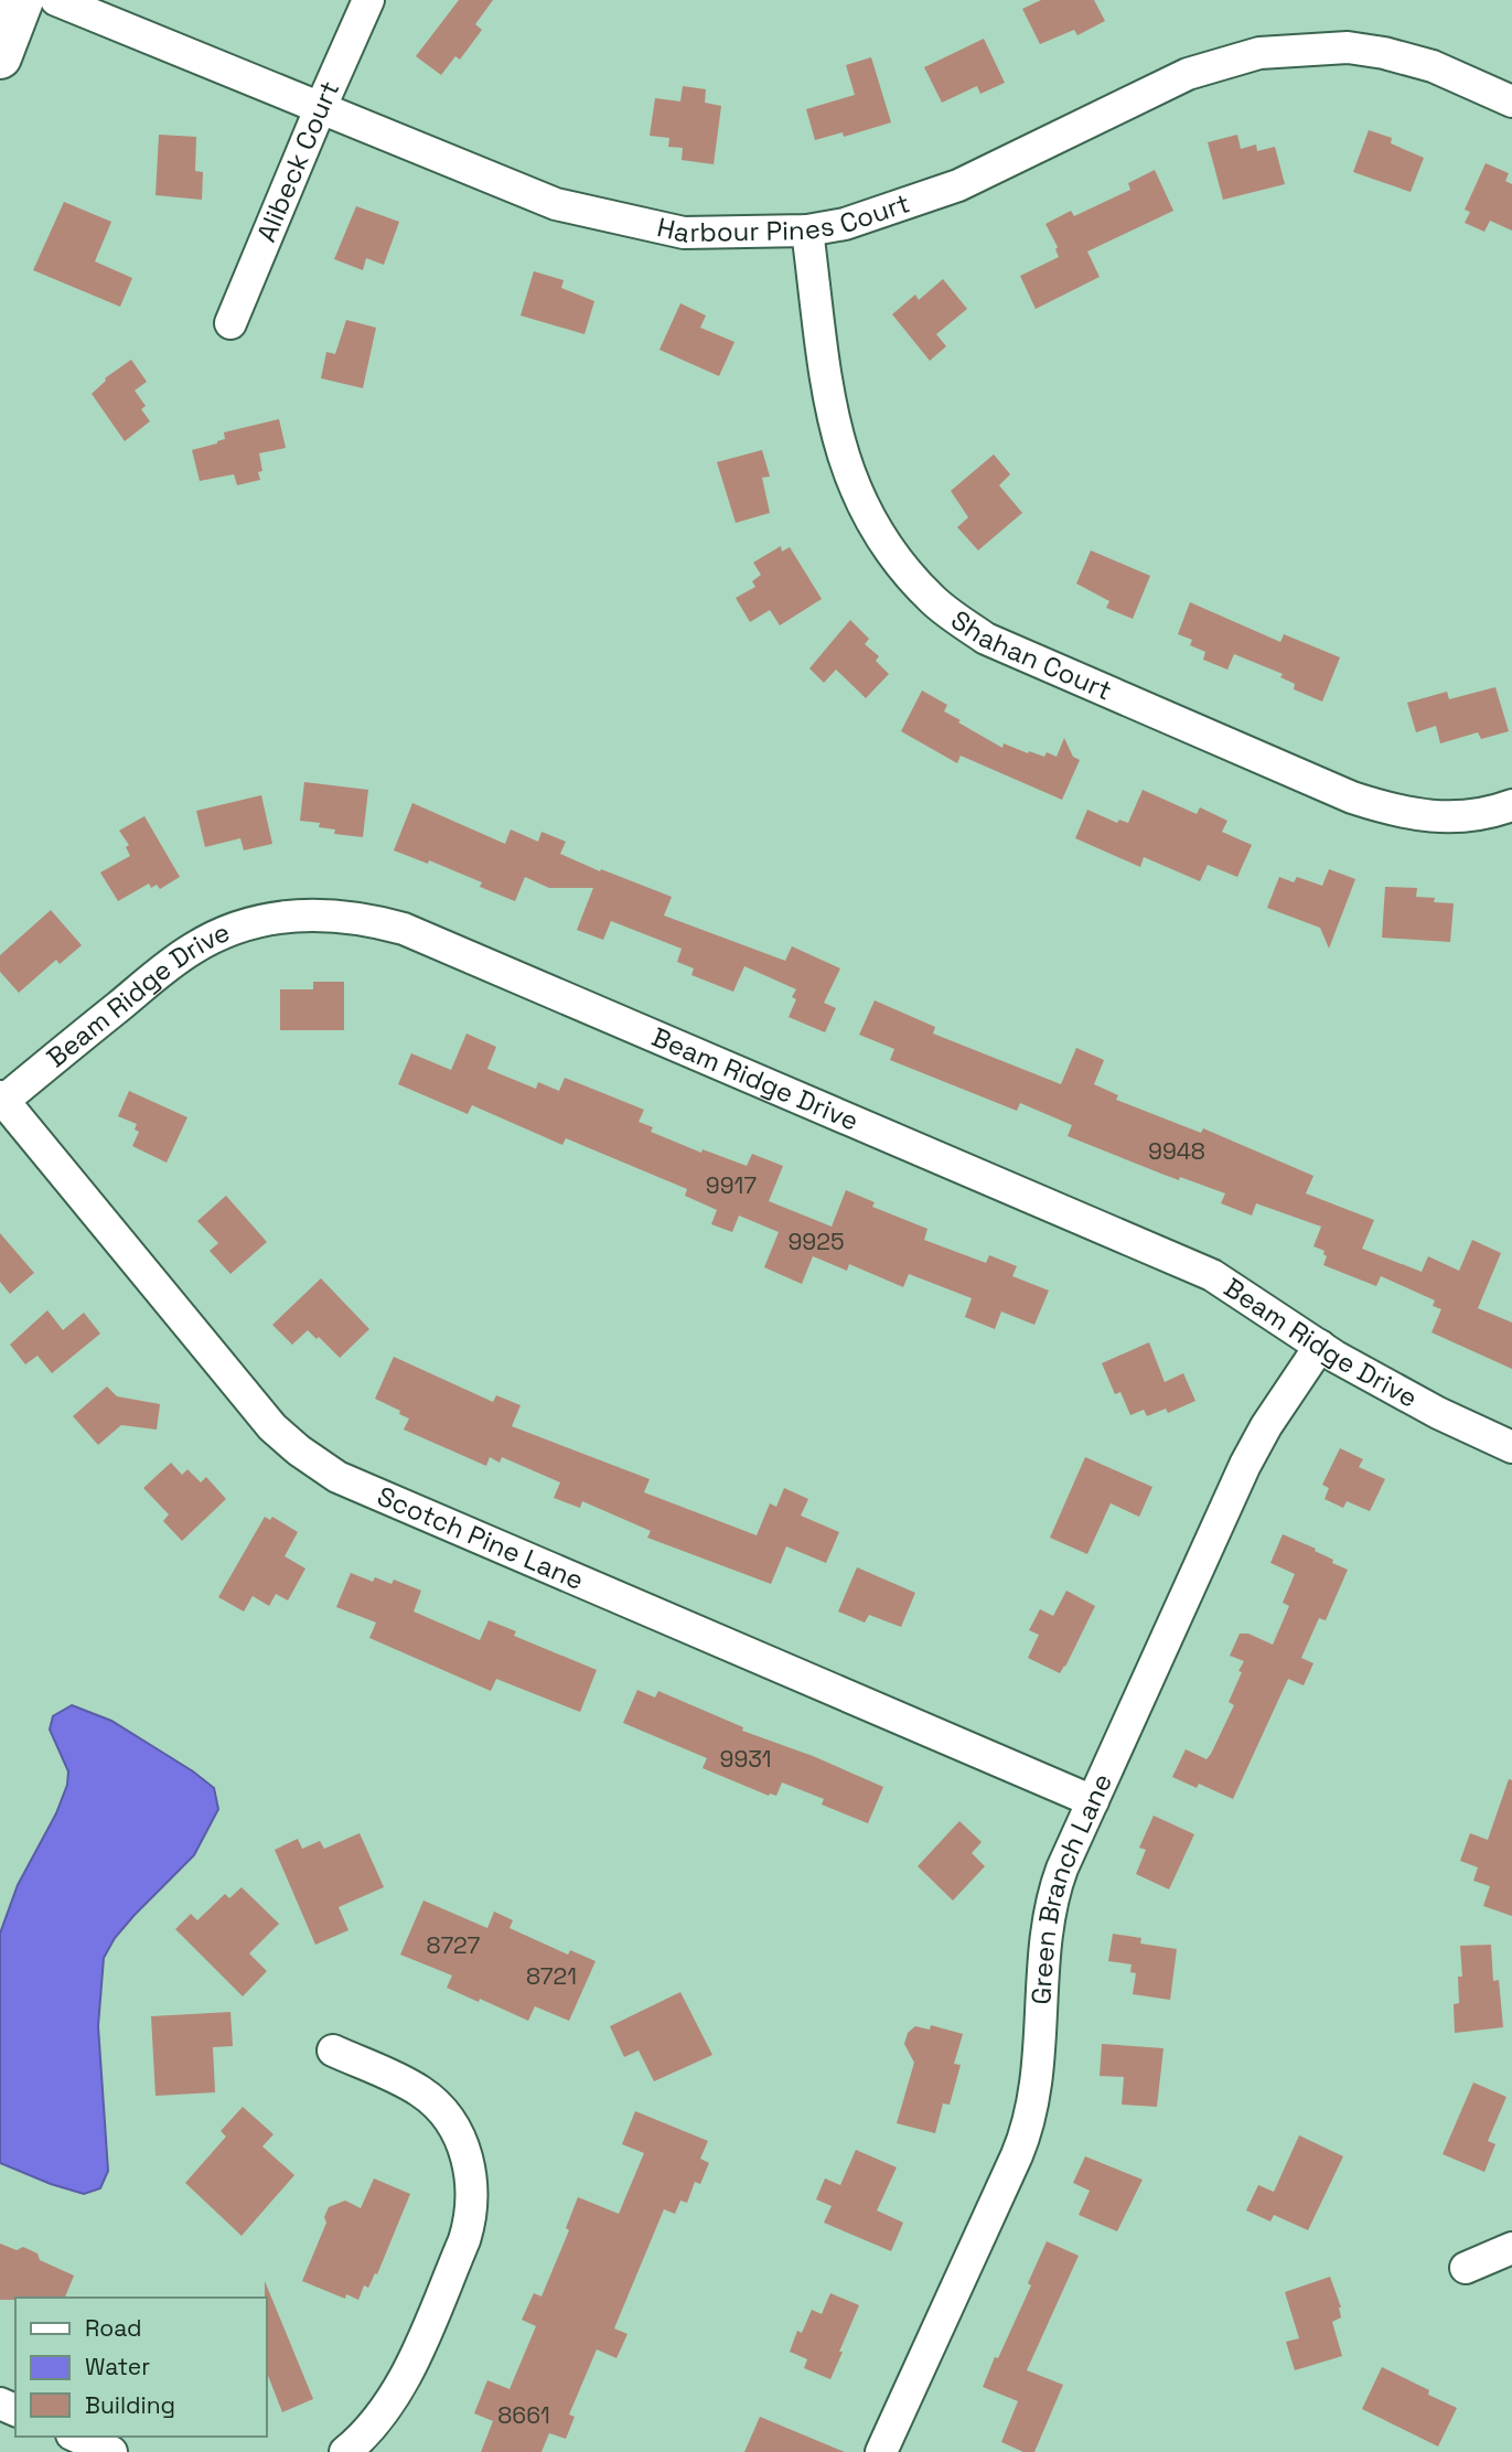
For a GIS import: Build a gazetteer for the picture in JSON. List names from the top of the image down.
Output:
{
  "streets": {
    "street": [
      "Alibeck Court",
      "Harbour Pines Court",
      "Shahan Court",
      "Beam Ridge Drive",
      "Scotch Pine Lane",
      "Green Branch Lane"
    ]
  },
  "crossings": [
    ["Alibeck Court", "Harbour Pines Court"],
    ["Harbour Pines Court", "Shahan Court"],
    ["Beam Ridge Drive", "Scotch Pine Lane"],
    ["Beam Ridge Drive", "Green Branch Lane"],
    ["Scotch Pine Lane", "Green Branch Lane"]
  ],
  "house_numbers": [
    "9948",
    "9917",
    "9925",
    "9931",
    "8727",
    "8721",
    "8661"
  ],
  "legend": ["Road", "Water", "Building"]
}
